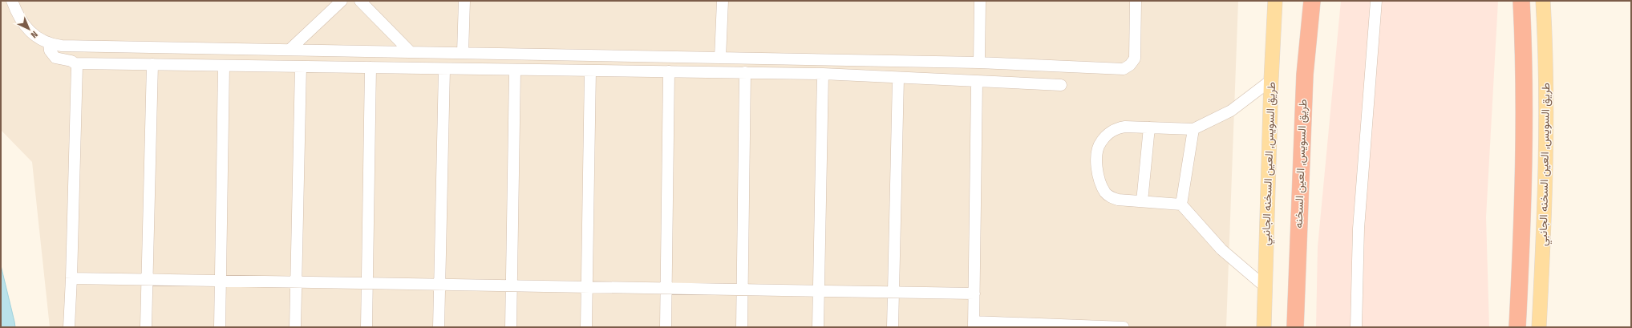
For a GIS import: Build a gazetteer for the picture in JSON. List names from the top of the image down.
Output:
{
  "streets": {
    "highway": ["طريق السويس, العين السخنه"],
    "main road": ["طريق السويس, العين السخنه الجانبي"]
  },
  "north": "bottom right"
}
